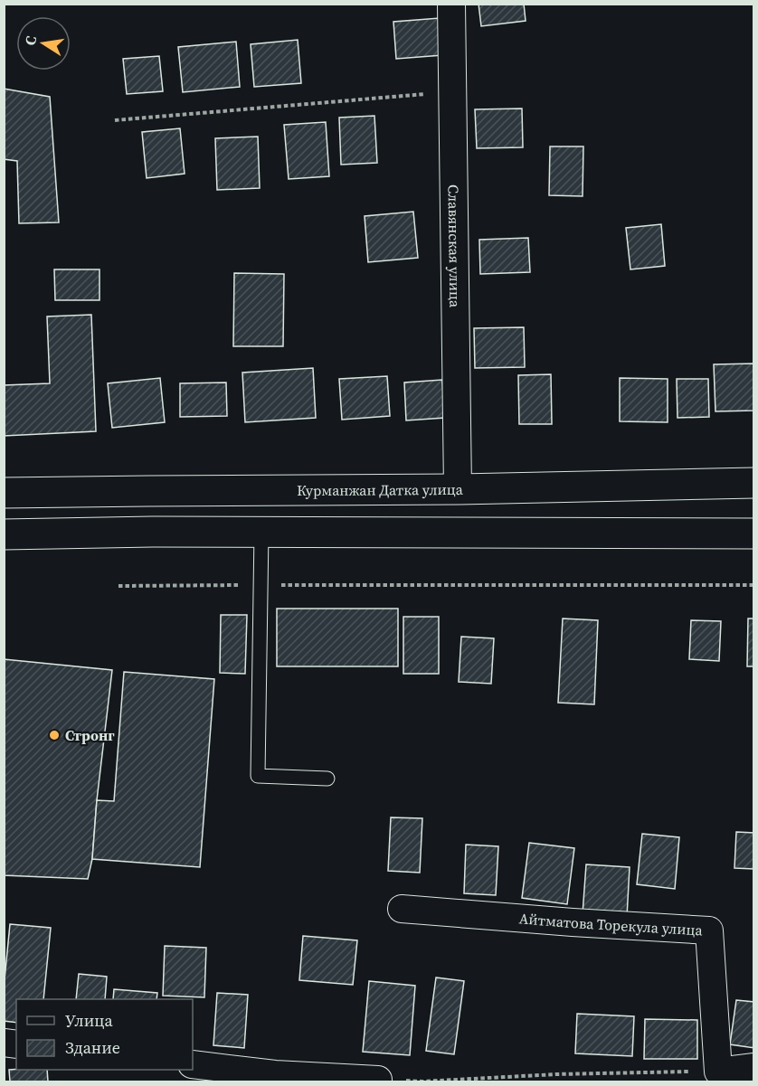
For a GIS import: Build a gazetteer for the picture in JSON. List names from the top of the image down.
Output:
{
  "streets": {
    "main road": ["Курманжан Датка улица"],
    "street": ["Славянская улица", "Айтматова Торекула улица"]
  },
  "crossings": [
    ["Славянская улица", "Курманжан Датка улица"]
  ],
  "places": ["Стронг"],
  "legend": ["Улица", "Здание"],
  "north": "left"
}
